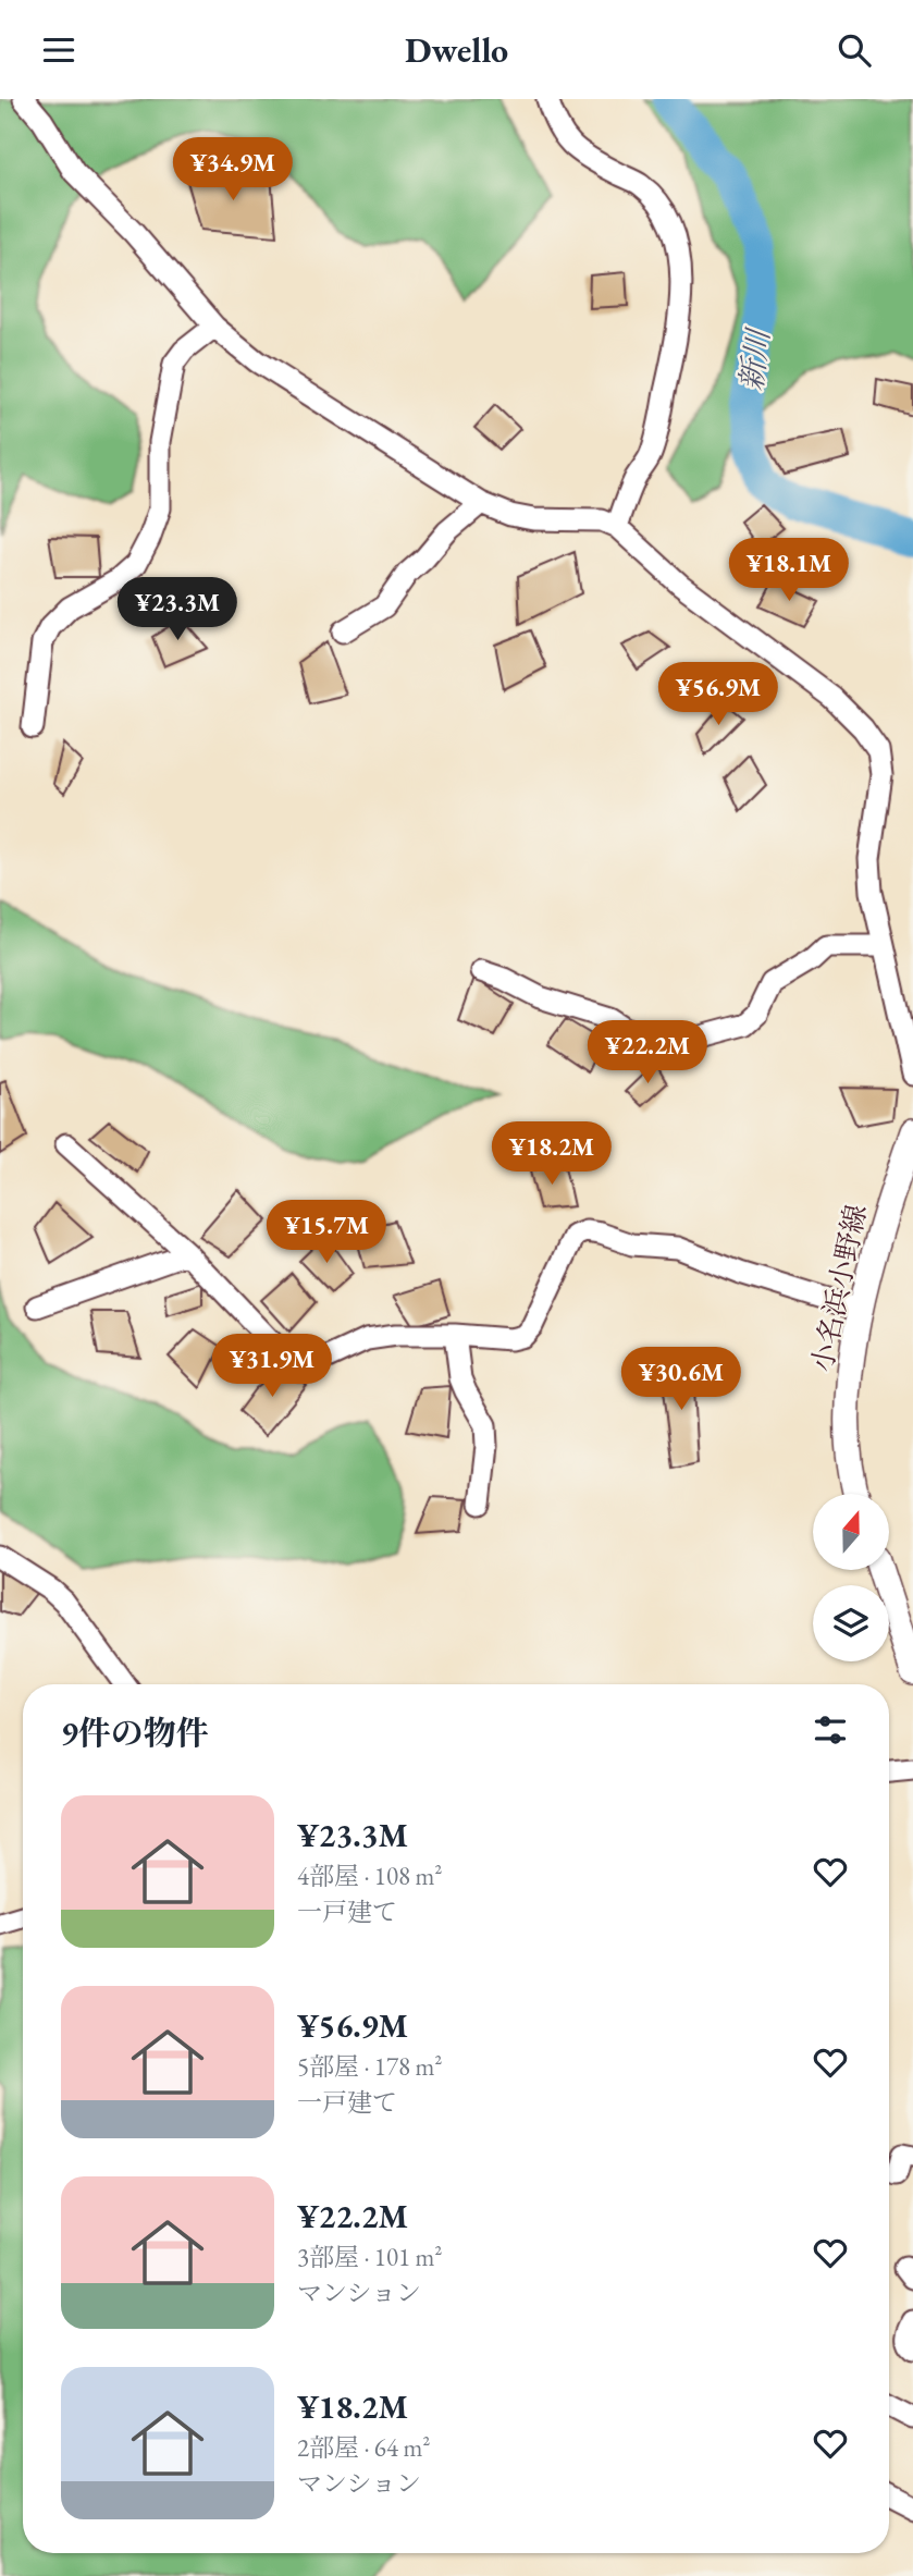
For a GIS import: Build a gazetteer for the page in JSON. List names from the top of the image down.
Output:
{
  "streets": {
    "main road": ["小名浜小野線"]
  },
  "water": ["新川"],
  "north": "top",
  "page": {
    "header": "Dwello",
    "price": [
      "¥34.9M",
      "¥18.1M",
      "¥23.3M",
      "¥56.9M",
      "¥22.2M",
      "¥18.2M",
      "¥15.7M",
      "¥31.9M",
      "¥30.6M"
    ],
    "heading": "9件の物件",
    "list": [
      {
        "name": "¥23.3M",
        "note": "4部屋 · 108 m² · 一戸建て"
      },
      {
        "name": "¥56.9M",
        "note": "5部屋 · 178 m² · 一戸建て"
      },
      {
        "name": "¥22.2M",
        "note": "3部屋 · 101 m² · マンション"
      },
      {
        "name": "¥18.2M",
        "note": "2部屋 · 64 m² · マンション"
      }
    ]
  }
}
